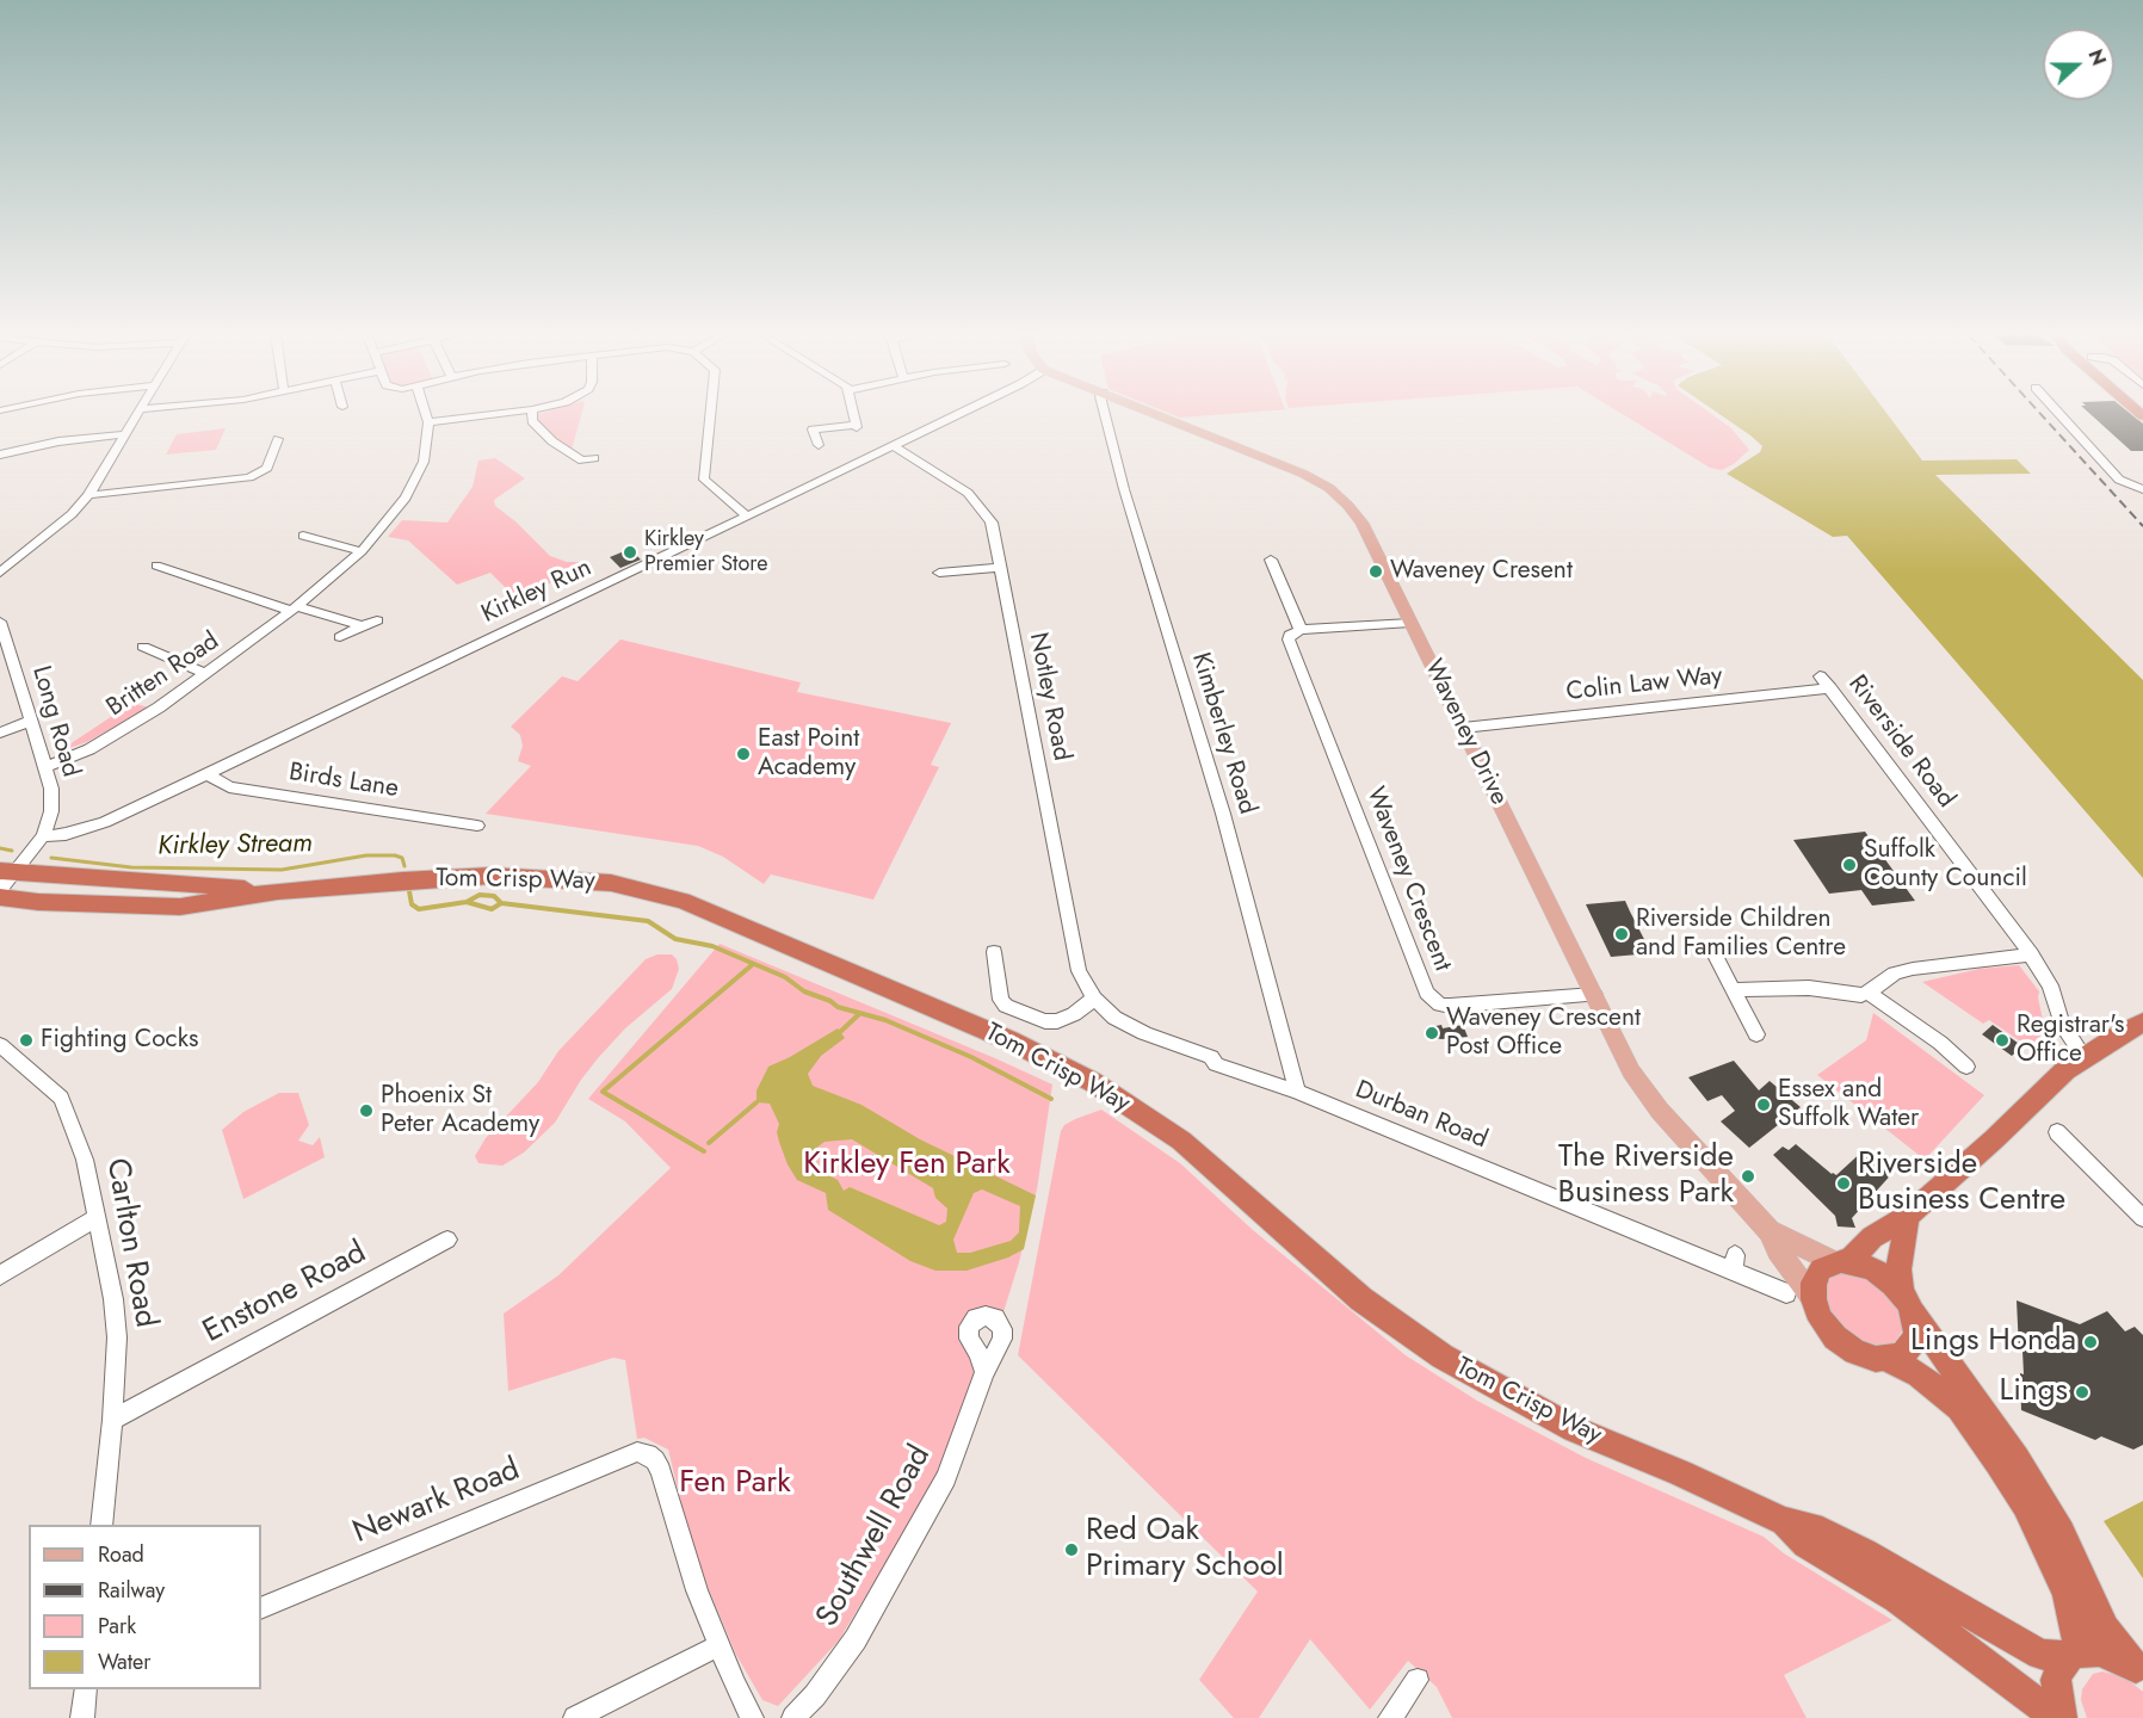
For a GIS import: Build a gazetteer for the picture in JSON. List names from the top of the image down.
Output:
{
  "streets": {
    "highway": ["Tom Crisp Way"],
    "main road": ["Waveney Drive"],
    "street": [
      "Kirkley Run",
      "Britten Road",
      "Colin Law Way",
      "Notley Road",
      "Long Road",
      "Kimberley Road",
      "Riverside Road",
      "Birds Lane",
      "Waveney Crescent",
      "Durban Road",
      "Carlton Road",
      "Enstone Road",
      "Newark Road",
      "Southwell Road"
    ]
  },
  "crossings": [
    ["Kirkley Run", "Notley Road"],
    ["Kirkley Run", "Long Road"],
    ["Kirkley Run", "Birds Lane"],
    ["Britten Road", "Long Road"],
    ["Colin Law Way", "Waveney Drive"],
    ["Colin Law Way", "Riverside Road"],
    ["Notley Road", "Durban Road"],
    ["Waveney Drive", "Waveney Crescent"],
    ["Kimberley Road", "Durban Road"],
    ["Carlton Road", "Enstone Road"]
  ],
  "water": ["Kirkley Stream"],
  "parks": ["Kirkley Fen Park", "Fen Park"],
  "places": [
    "Kirkley Premier Store",
    "Waveney Cresent",
    "East Point Academy",
    "Suffolk County Council",
    "Riverside Children and Families Centre",
    "Waveney Crescent Post Office",
    "Fighting Cocks",
    "Registrar's Office",
    "Essex and Suffolk Water",
    "Phoenix St Peter Academy",
    "The Riverside Business Park",
    "Riverside Business Centre",
    "Lings Honda",
    "Lings",
    "Red Oak Primary School"
  ],
  "legend": [
    "Road",
    "Railway",
    "Park",
    "Water"
  ],
  "north": "right"
}
